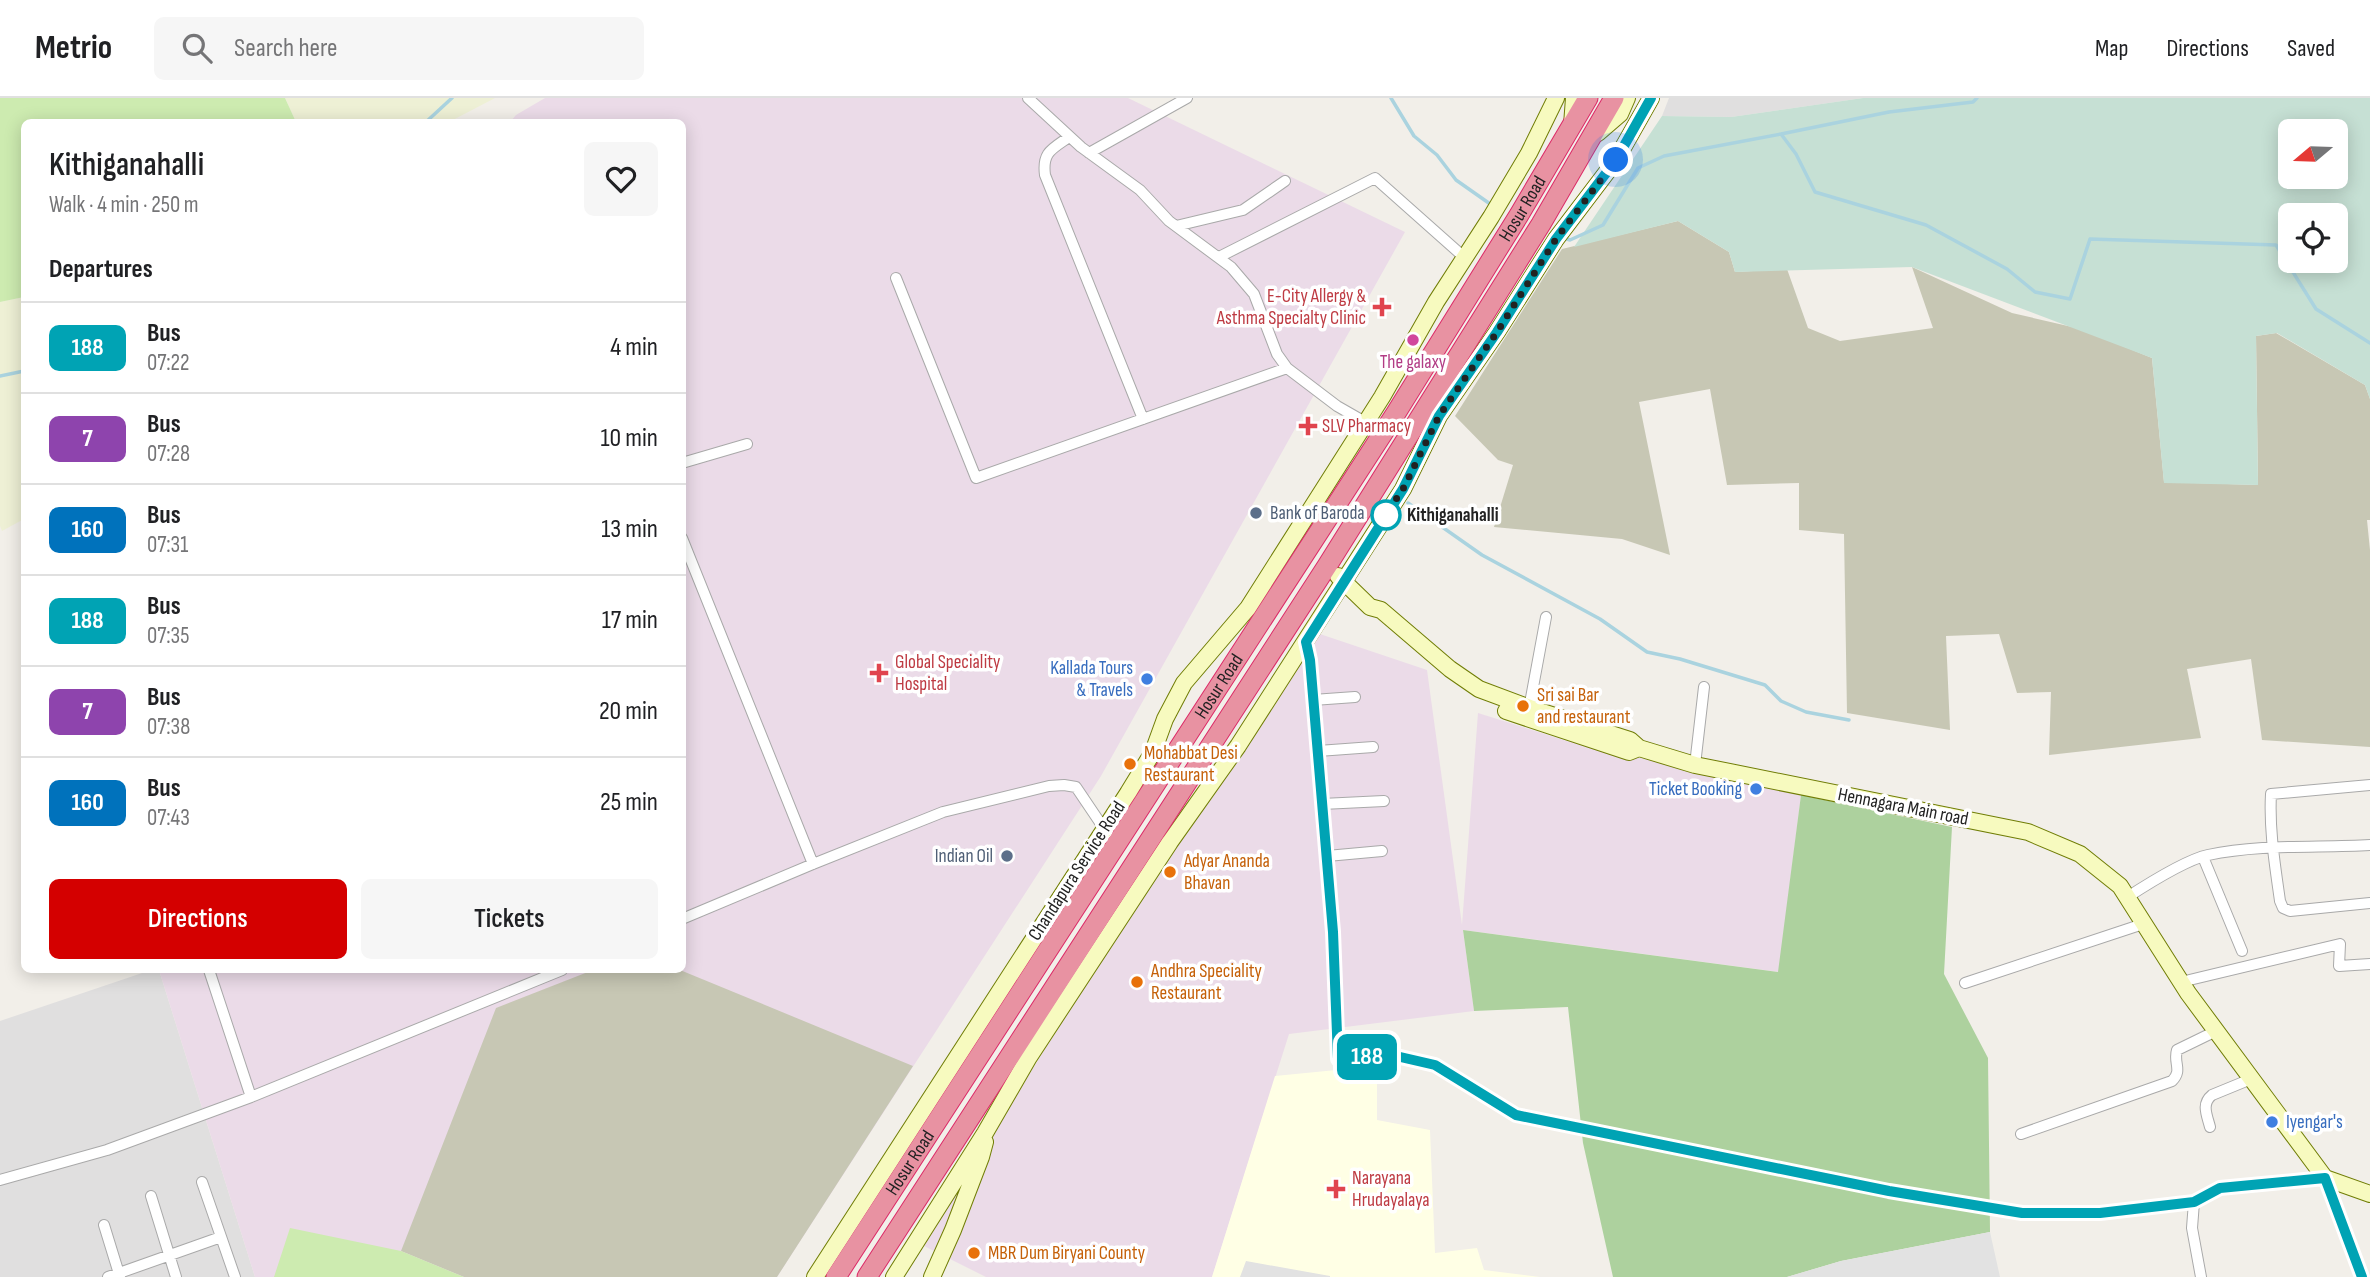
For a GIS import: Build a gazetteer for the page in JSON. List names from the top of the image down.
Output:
{
  "streets": {
    "highway": ["Hosur Road"],
    "street": ["Hennagara Main road", "Chandapura Service Road"]
  },
  "crossings": [
    ["Hosur Road", "Hennagara Main road"],
    ["Hosur Road", "Chandapura Service Road"]
  ],
  "places": {
    "health": [
      "E-City Allergy & Asthma Specialty Clinic",
      "SLV Pharmacy",
      "Global Speciality Hospital",
      "Narayana Hrudayalaya"
    ],
    "other": [
      "The galaxy",
      "Bank of Baroda",
      "Kithiganahalli",
      "Kallada Tours & Travels",
      "Sri sai Bar and restaurant",
      "Mohabbat Desi Restaurant",
      "Ticket Booking",
      "Indian Oil",
      "Adyar Ananda Bhavan",
      "Andhra Speciality Restaurant",
      "Iyengar's",
      "MBR Dum Biryani County"
    ]
  },
  "lines": ["bus line 188"],
  "north": "left",
  "page": {
    "header": "Metrio",
    "search": "Search here",
    "nav": ["Map", "Directions", "Saved"],
    "on_map": "188",
    "heading": [
      ["Kithiganahalli", "Walk · 4 min · 250 m"],
      "Departures"
    ],
    "list": [
      {
        "mark": "188",
        "name": "Bus",
        "note": "07:22",
        "value": "4 min"
      },
      {
        "mark": "7",
        "name": "Bus",
        "note": "07:28",
        "value": "10 min"
      },
      {
        "mark": "160",
        "name": "Bus",
        "note": "07:31",
        "value": "13 min"
      },
      {
        "mark": "188",
        "name": "Bus",
        "note": "07:35",
        "value": "17 min"
      },
      {
        "mark": "7",
        "name": "Bus",
        "note": "07:38",
        "value": "20 min"
      },
      {
        "mark": "160",
        "name": "Bus",
        "note": "07:43",
        "value": "25 min"
      }
    ],
    "buttons": ["Directions", "Tickets"]
  }
}
